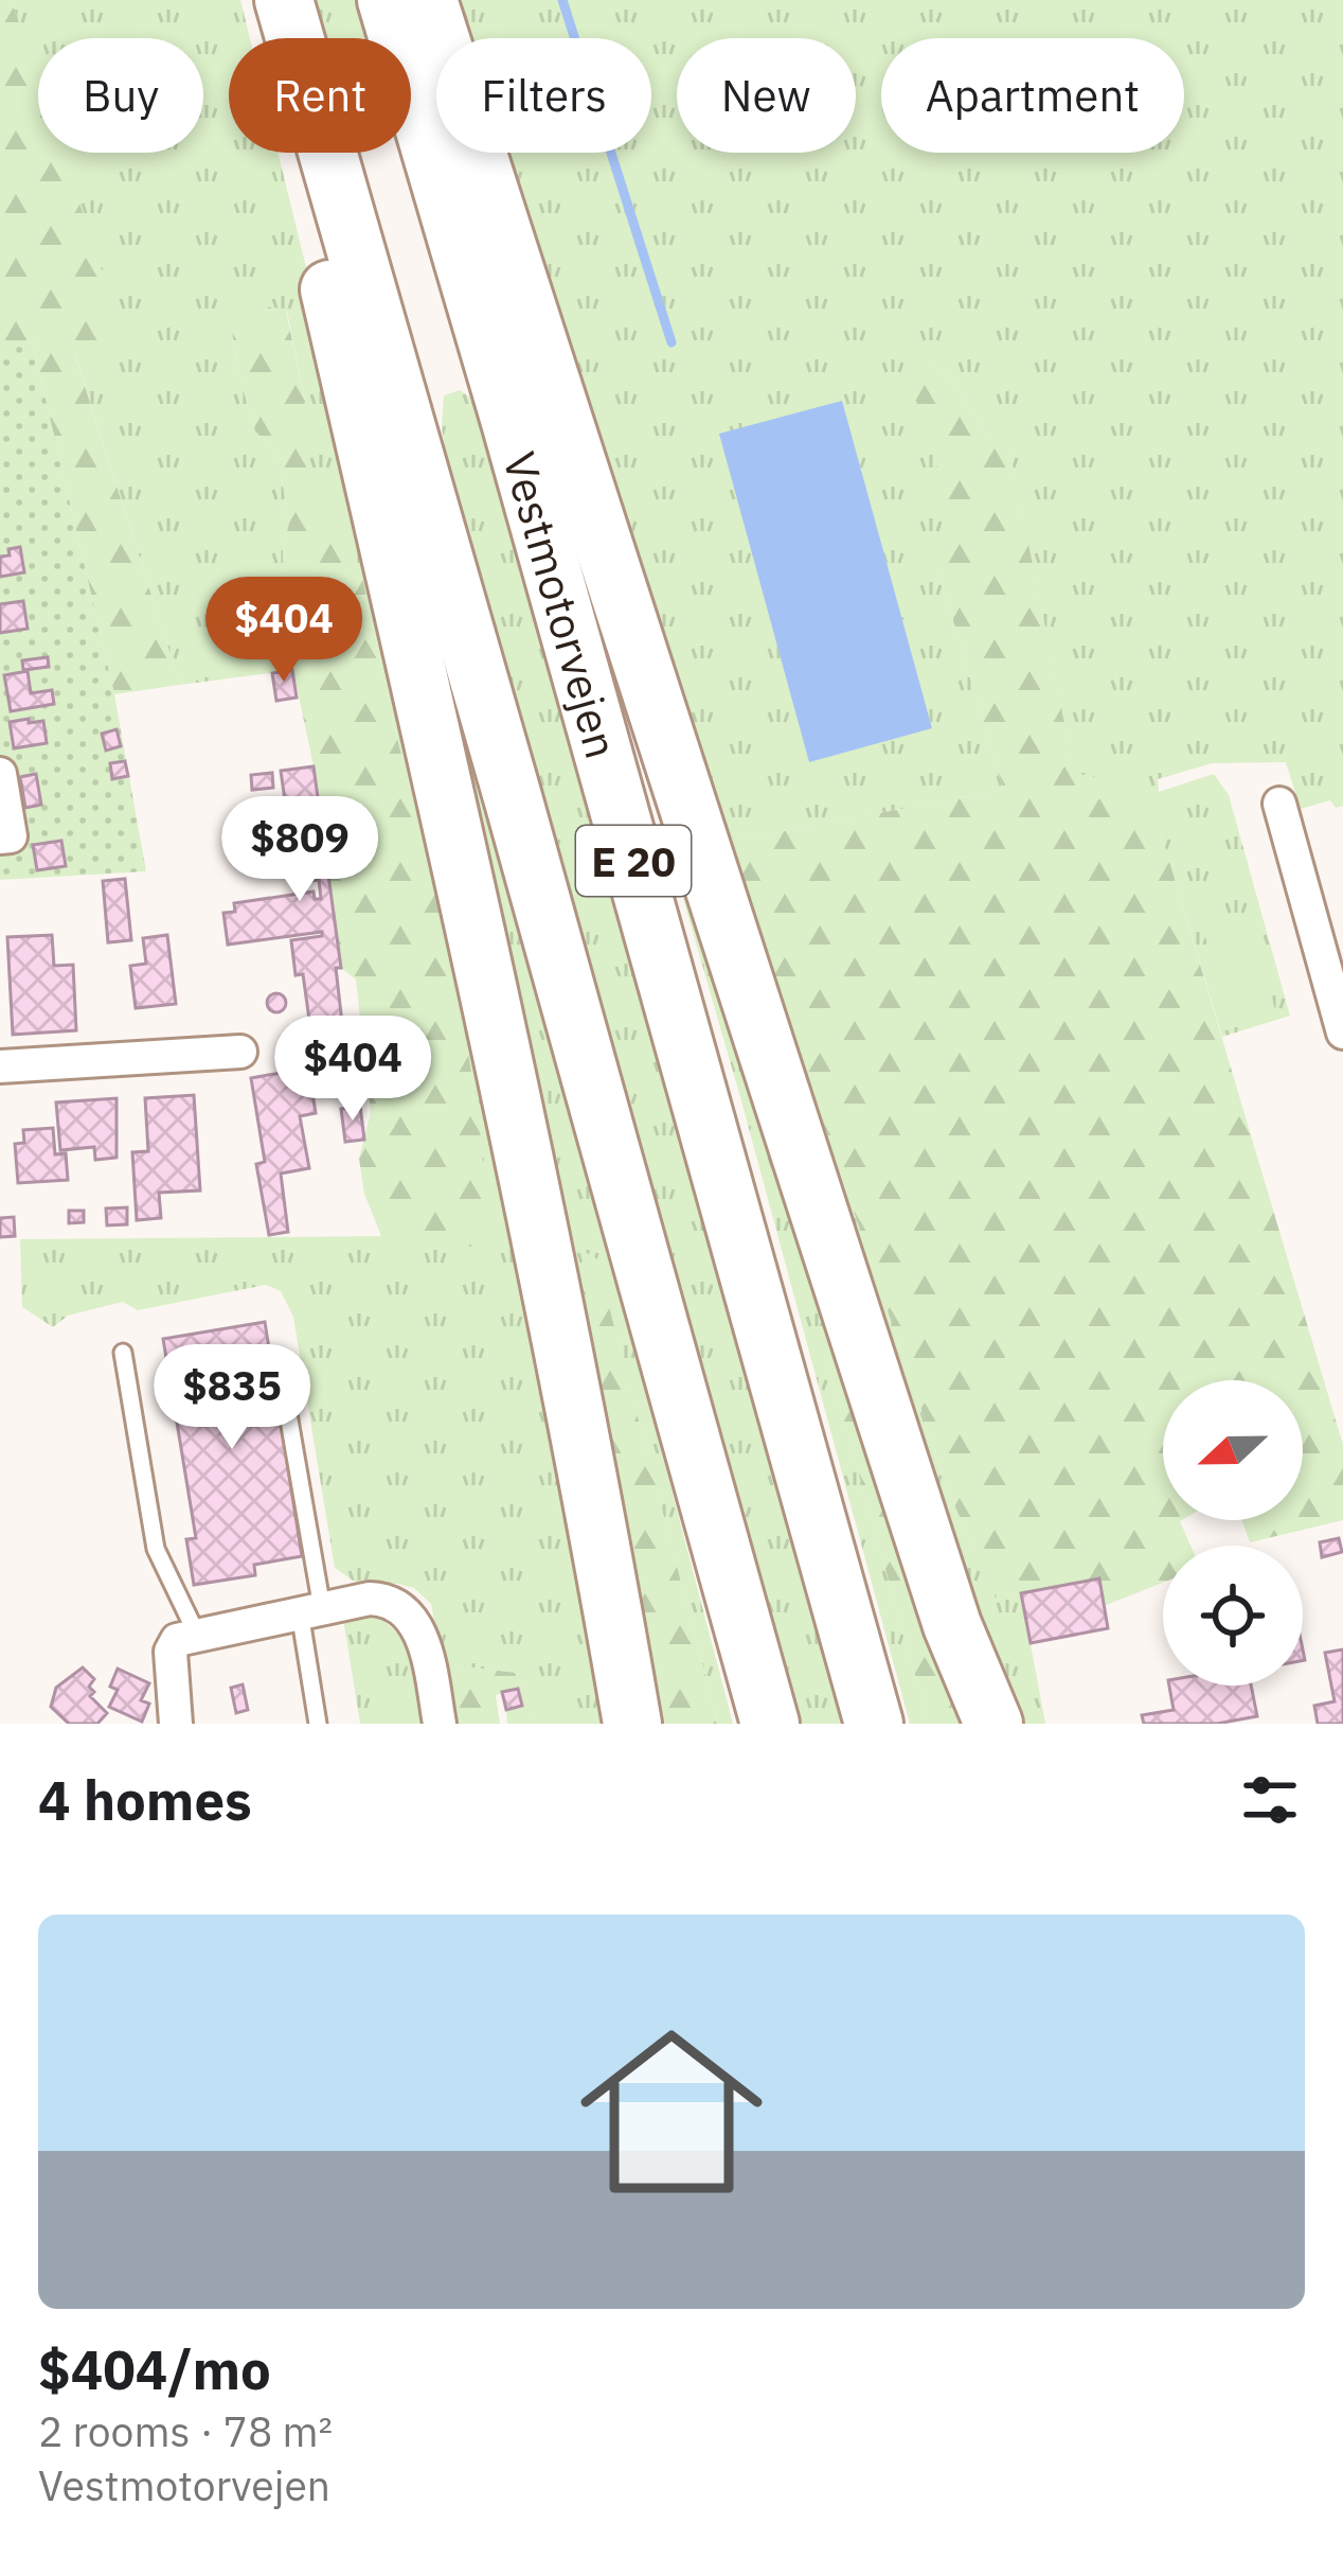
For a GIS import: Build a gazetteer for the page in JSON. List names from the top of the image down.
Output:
{
  "streets": {
    "highway": ["Vestmotorvejen", "E 20"]
  },
  "north": "left",
  "page": {
    "chip": [
      "Buy",
      "Rent",
      "Filters",
      "New",
      "Apartment"
    ],
    "price": [
      "$404",
      "$809",
      "$404",
      "$835"
    ],
    "heading": "4 homes",
    "list": [
      {
        "name": "$404/mo",
        "note": "2 rooms · 78 m² · Vestmotorvejen"
      }
    ]
  }
}
